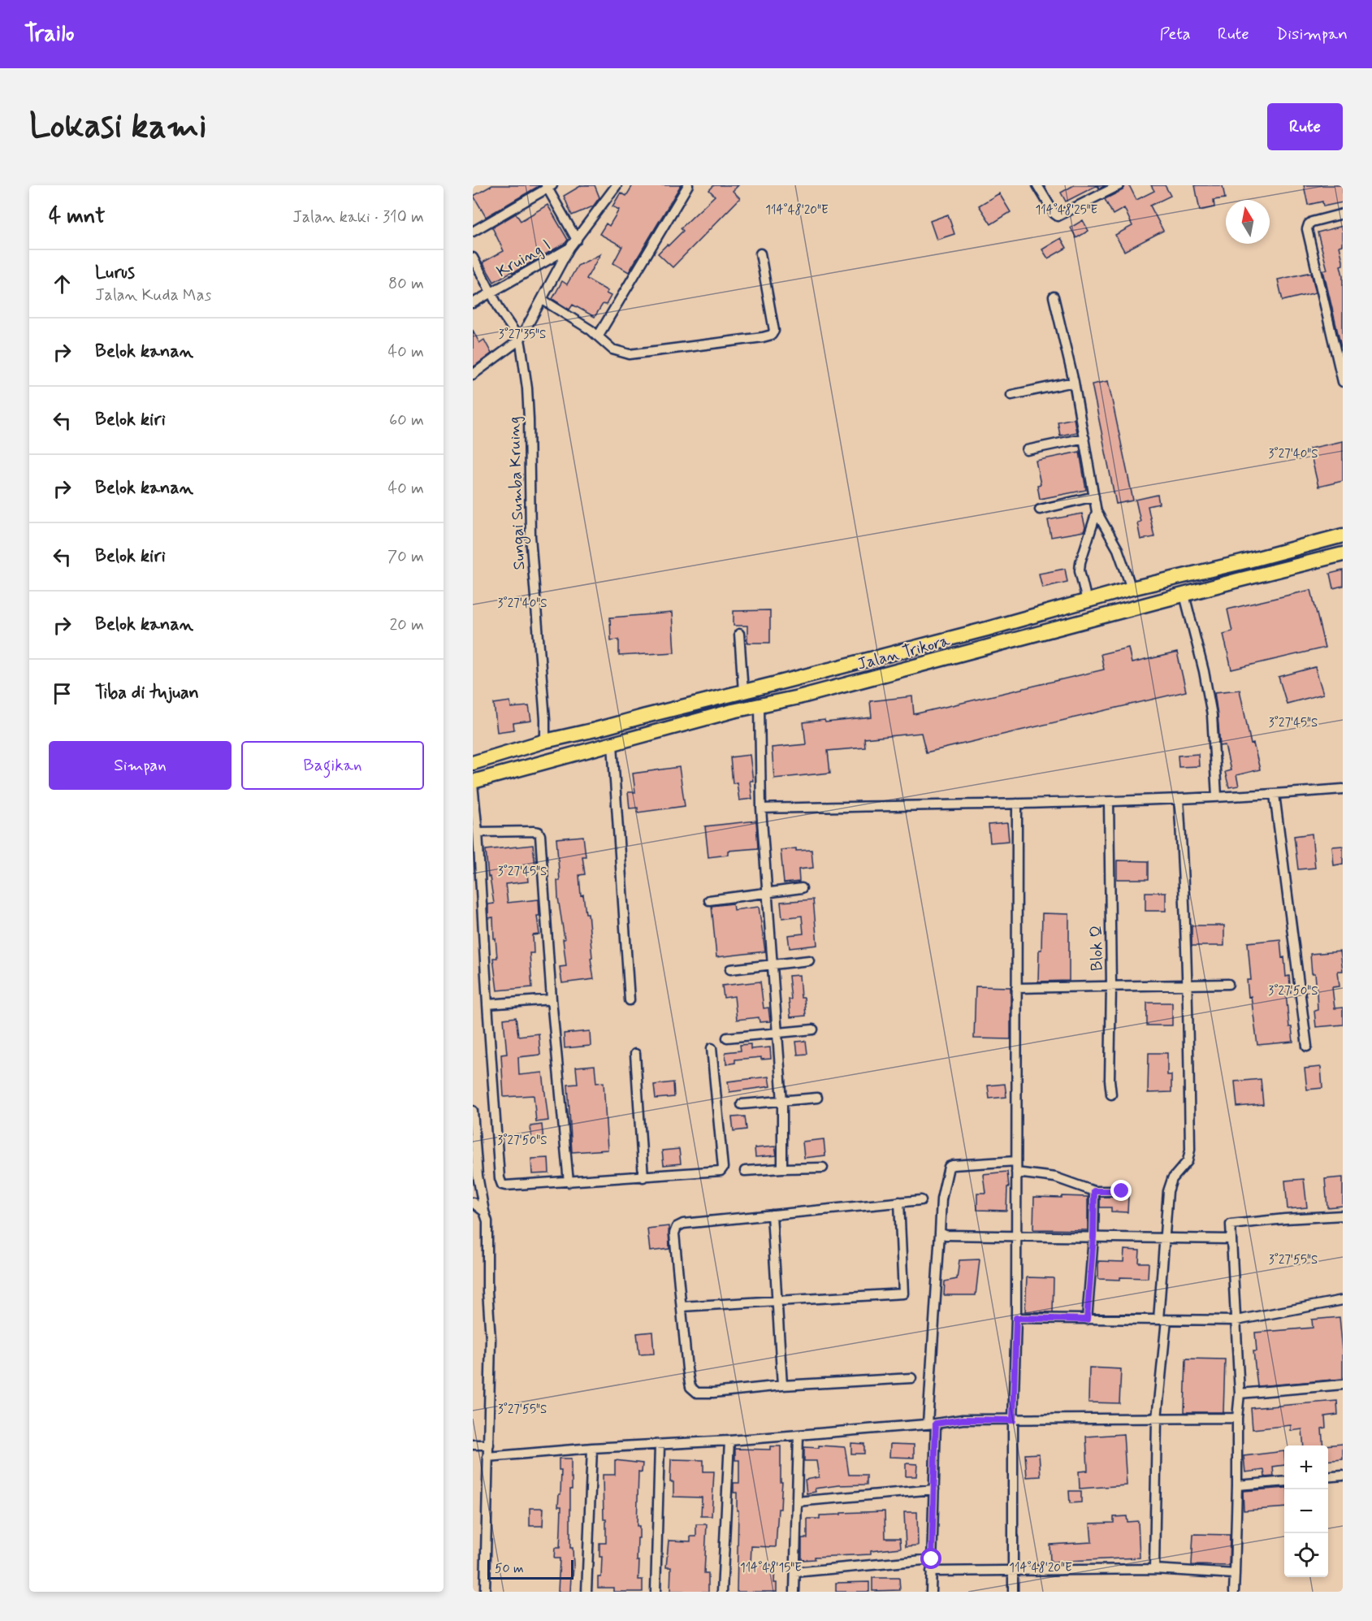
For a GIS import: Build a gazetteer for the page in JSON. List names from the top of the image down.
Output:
{
  "streets": {
    "main road": ["Jalan Trikora"],
    "street": ["Kruing I", "Sungai Sumba Kruing", "Blok Q"]
  },
  "crossings": [
    ["Kruing I", "Sungai Sumba Kruing"],
    ["Sungai Sumba Kruing", "Jalan Trikora"]
  ],
  "scale_bar": "50 m",
  "north": "top",
  "page": {
    "header": "Trailo",
    "nav": ["Peta", "Rute", "Disimpan"],
    "buttons": [
      "Rute",
      ["Simpan", "Bagikan"]
    ],
    "title": "Lokasi kami",
    "heading": ["4 mnt", "Jalan kaki · 310 m"],
    "list": [
      ["Lurus", "Jalan Kuda Mas", "80 m"],
      ["Belok kanan", "40 m"],
      ["Belok kiri", "60 m"],
      ["Belok kanan", "40 m"],
      ["Belok kiri", "70 m"],
      ["Belok kanan", "20 m"],
      "Tiba di tujuan"
    ],
    "map_buttons": ["+", "−"],
    "scale": "50 m"
  },
  "coordinates": [
    "114°48'20\"E",
    "114°48'25\"E",
    "3°27'35\"S",
    "3°27'40\"S",
    "3°27'45\"S",
    "3°27'50\"S",
    "3°27'55\"S",
    "114°48'15\"E"
  ]
}
